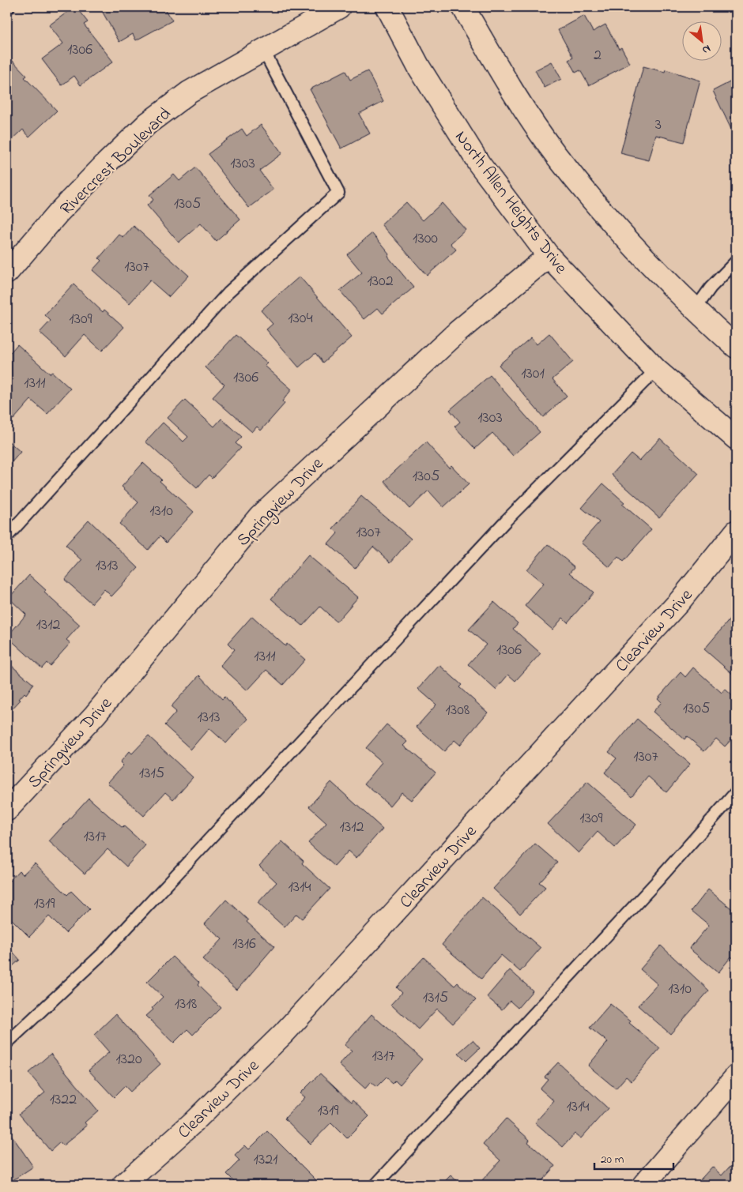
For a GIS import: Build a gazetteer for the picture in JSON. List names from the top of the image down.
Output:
{
  "streets": {
    "street": [
      "Rivercrest Boulevard",
      "North Allen Heights Drive",
      "Springview Drive",
      "Clearview Drive"
    ]
  },
  "crossings": [
    ["North Allen Heights Drive", "Springview Drive"]
  ],
  "house_numbers": [
    "1306",
    "2",
    "3",
    "1303",
    "1305",
    "1300",
    "1307",
    "1302",
    "1304",
    "1309",
    "1301",
    "1306",
    "1311",
    "1303",
    "1305",
    "1310",
    "1307",
    "1313",
    "1312",
    "1306",
    "1311",
    "1305",
    "1308",
    "1313",
    "1307",
    "1315",
    "1309",
    "1312",
    "1317",
    "1314",
    "1319",
    "1316",
    "1310",
    "1315",
    "1318",
    "1317",
    "1320",
    "1322",
    "1314",
    "1319",
    "1321"
  ],
  "scale_bar": "20 m",
  "north": "bottom right"
}
